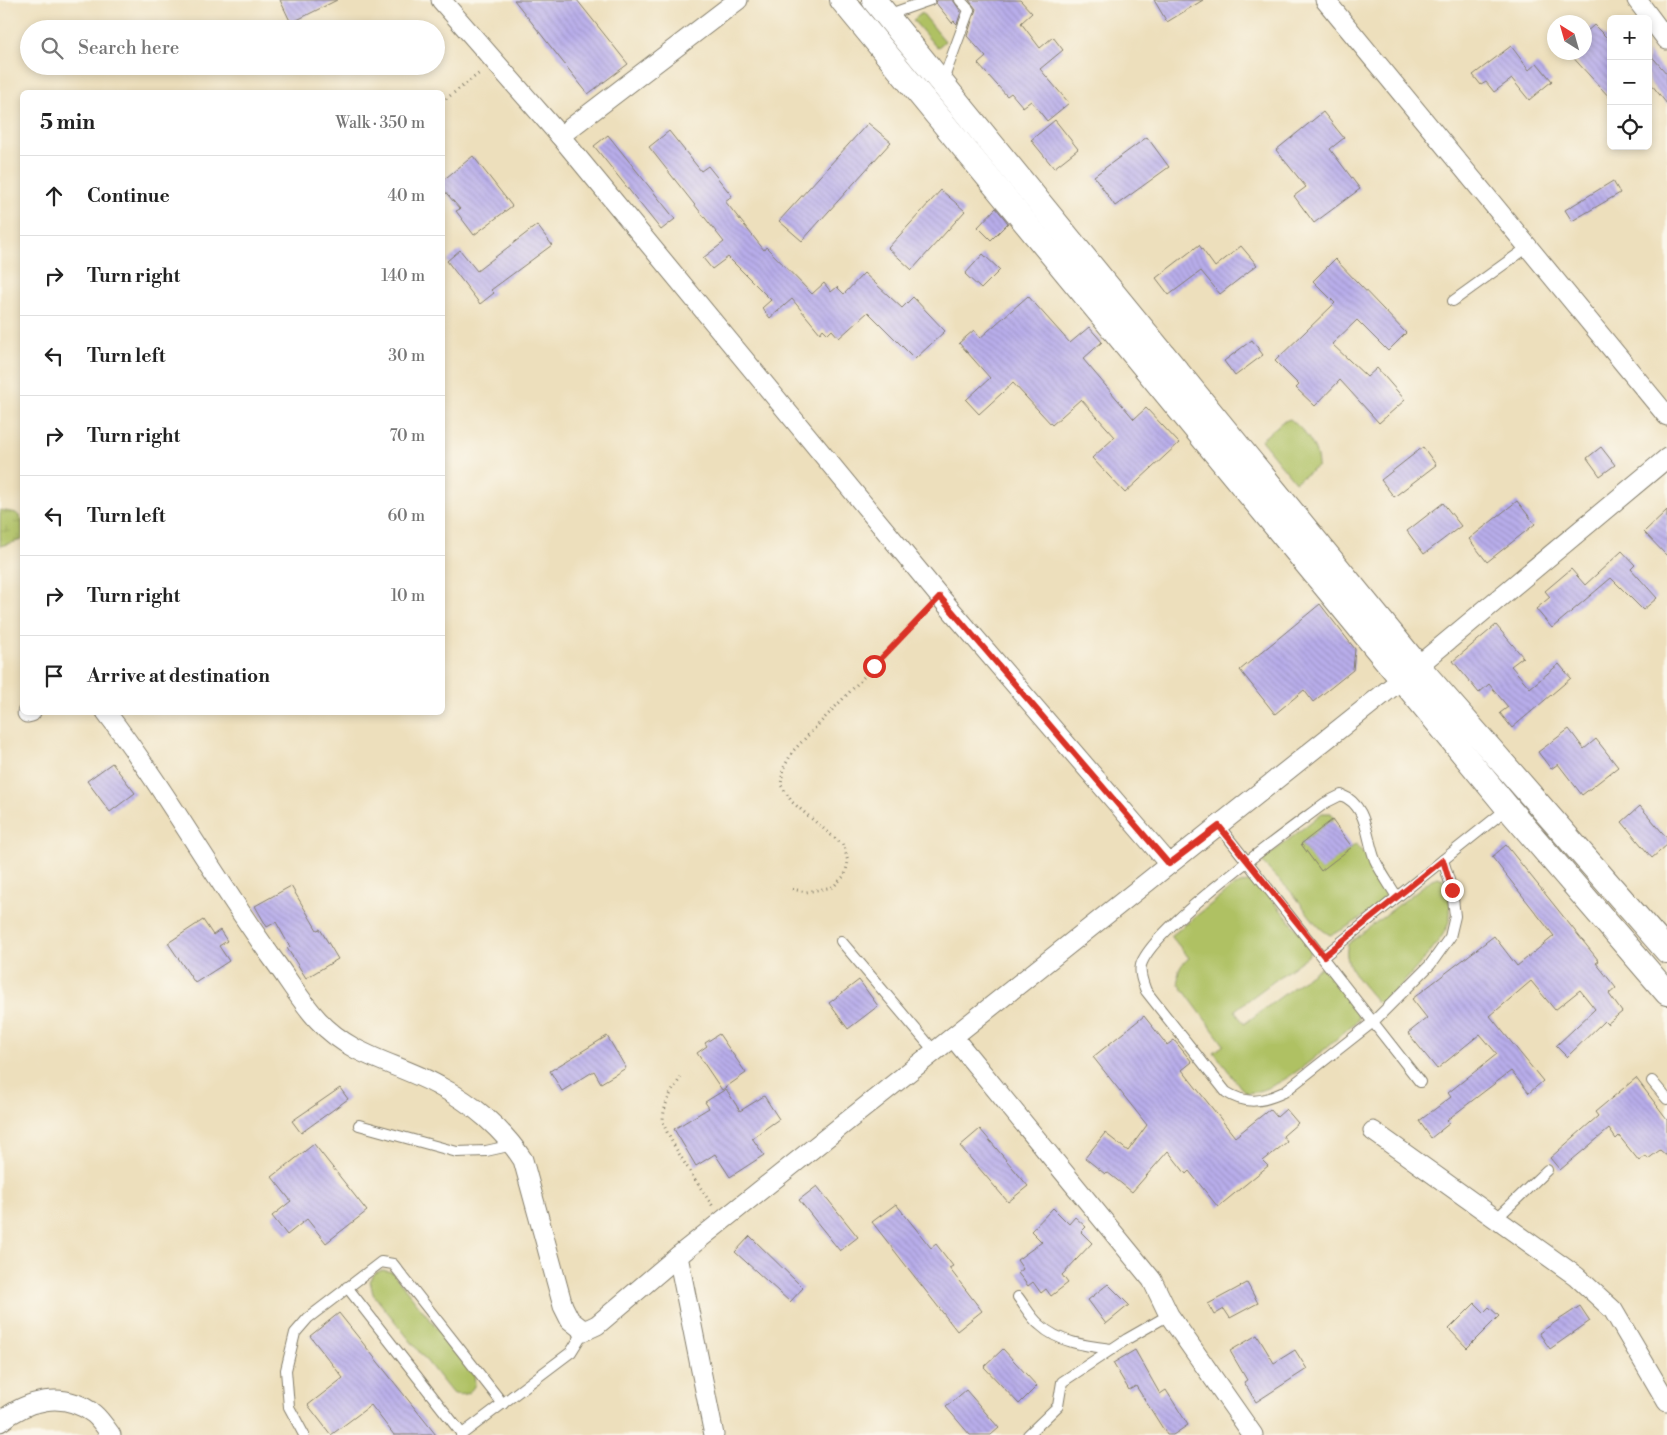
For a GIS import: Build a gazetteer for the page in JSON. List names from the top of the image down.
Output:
{
  "north": "top left",
  "page": {
    "map_buttons": ["+", "−"],
    "search": "Search here",
    "heading": ["5 min", "Walk · 350 m"],
    "list": [
      ["Continue", "40 m"],
      ["Turn right", "140 m"],
      ["Turn left", "30 m"],
      ["Turn right", "70 m"],
      ["Turn left", "60 m"],
      ["Turn right", "10 m"],
      "Arrive at destination"
    ]
  }
}
